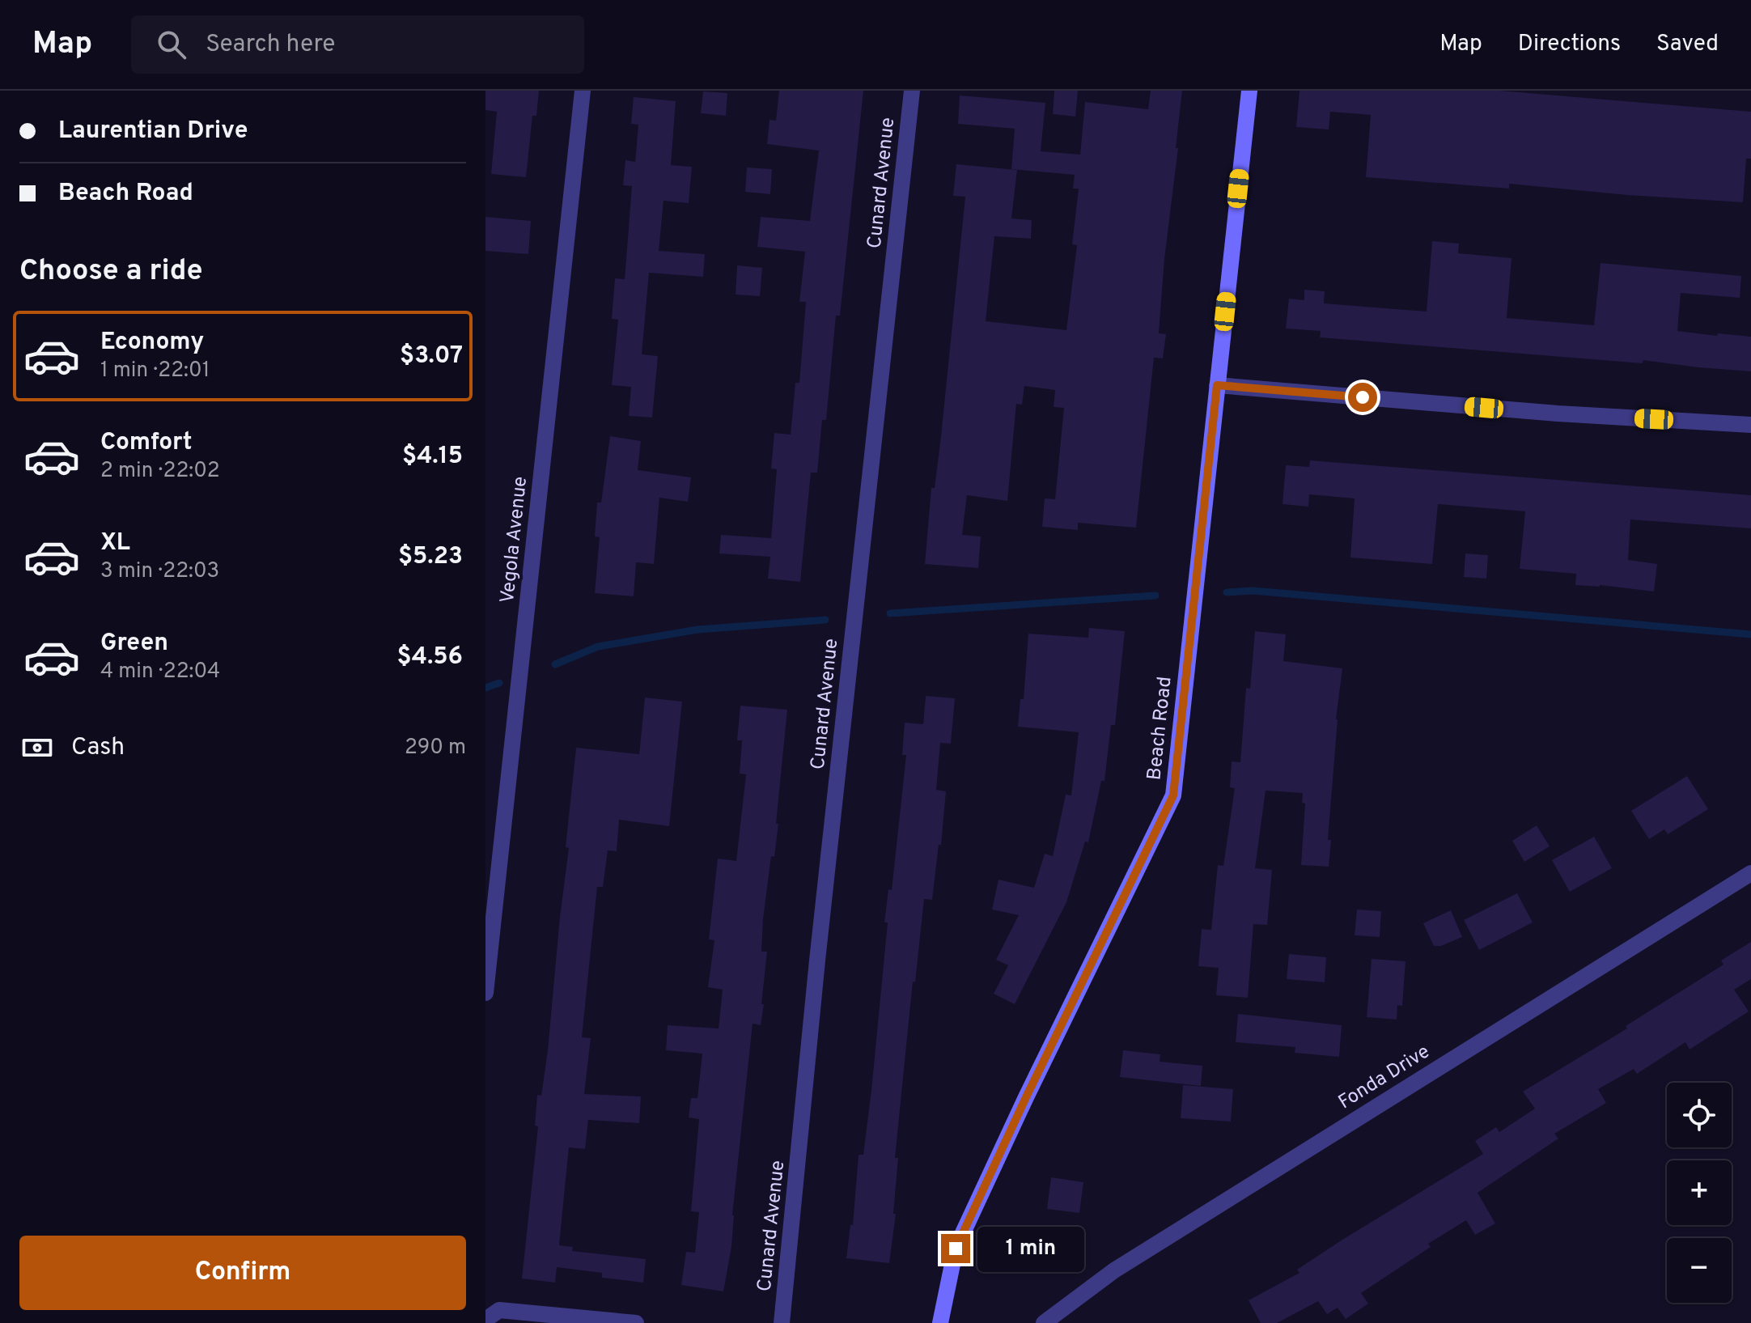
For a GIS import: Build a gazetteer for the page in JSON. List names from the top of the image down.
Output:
{
  "streets": {
    "street": [
      "Cunard Avenue",
      "Vegola Avenue",
      "Beach Road",
      "Fonda Drive"
    ]
  },
  "page": {
    "header": "Map",
    "search": "Search here",
    "nav": ["Map", "Directions", "Saved"],
    "banner": ["Laurentian Drive", "Beach Road"],
    "heading": "Choose a ride",
    "list": [
      {
        "name": "Economy",
        "note": "1 min · 22:01",
        "value": "$3.07"
      },
      {
        "name": "Comfort",
        "note": "2 min · 22:02",
        "value": "$4.15"
      },
      {
        "name": "XL",
        "note": "3 min · 22:03",
        "value": "$5.23"
      },
      {
        "name": "Green",
        "note": "4 min · 22:04",
        "value": "$4.56"
      }
    ],
    "pay": ["Cash", "290 m"],
    "map_buttons": ["+", "−"],
    "buttons": "Confirm",
    "bubble": "1 min"
  }
}
